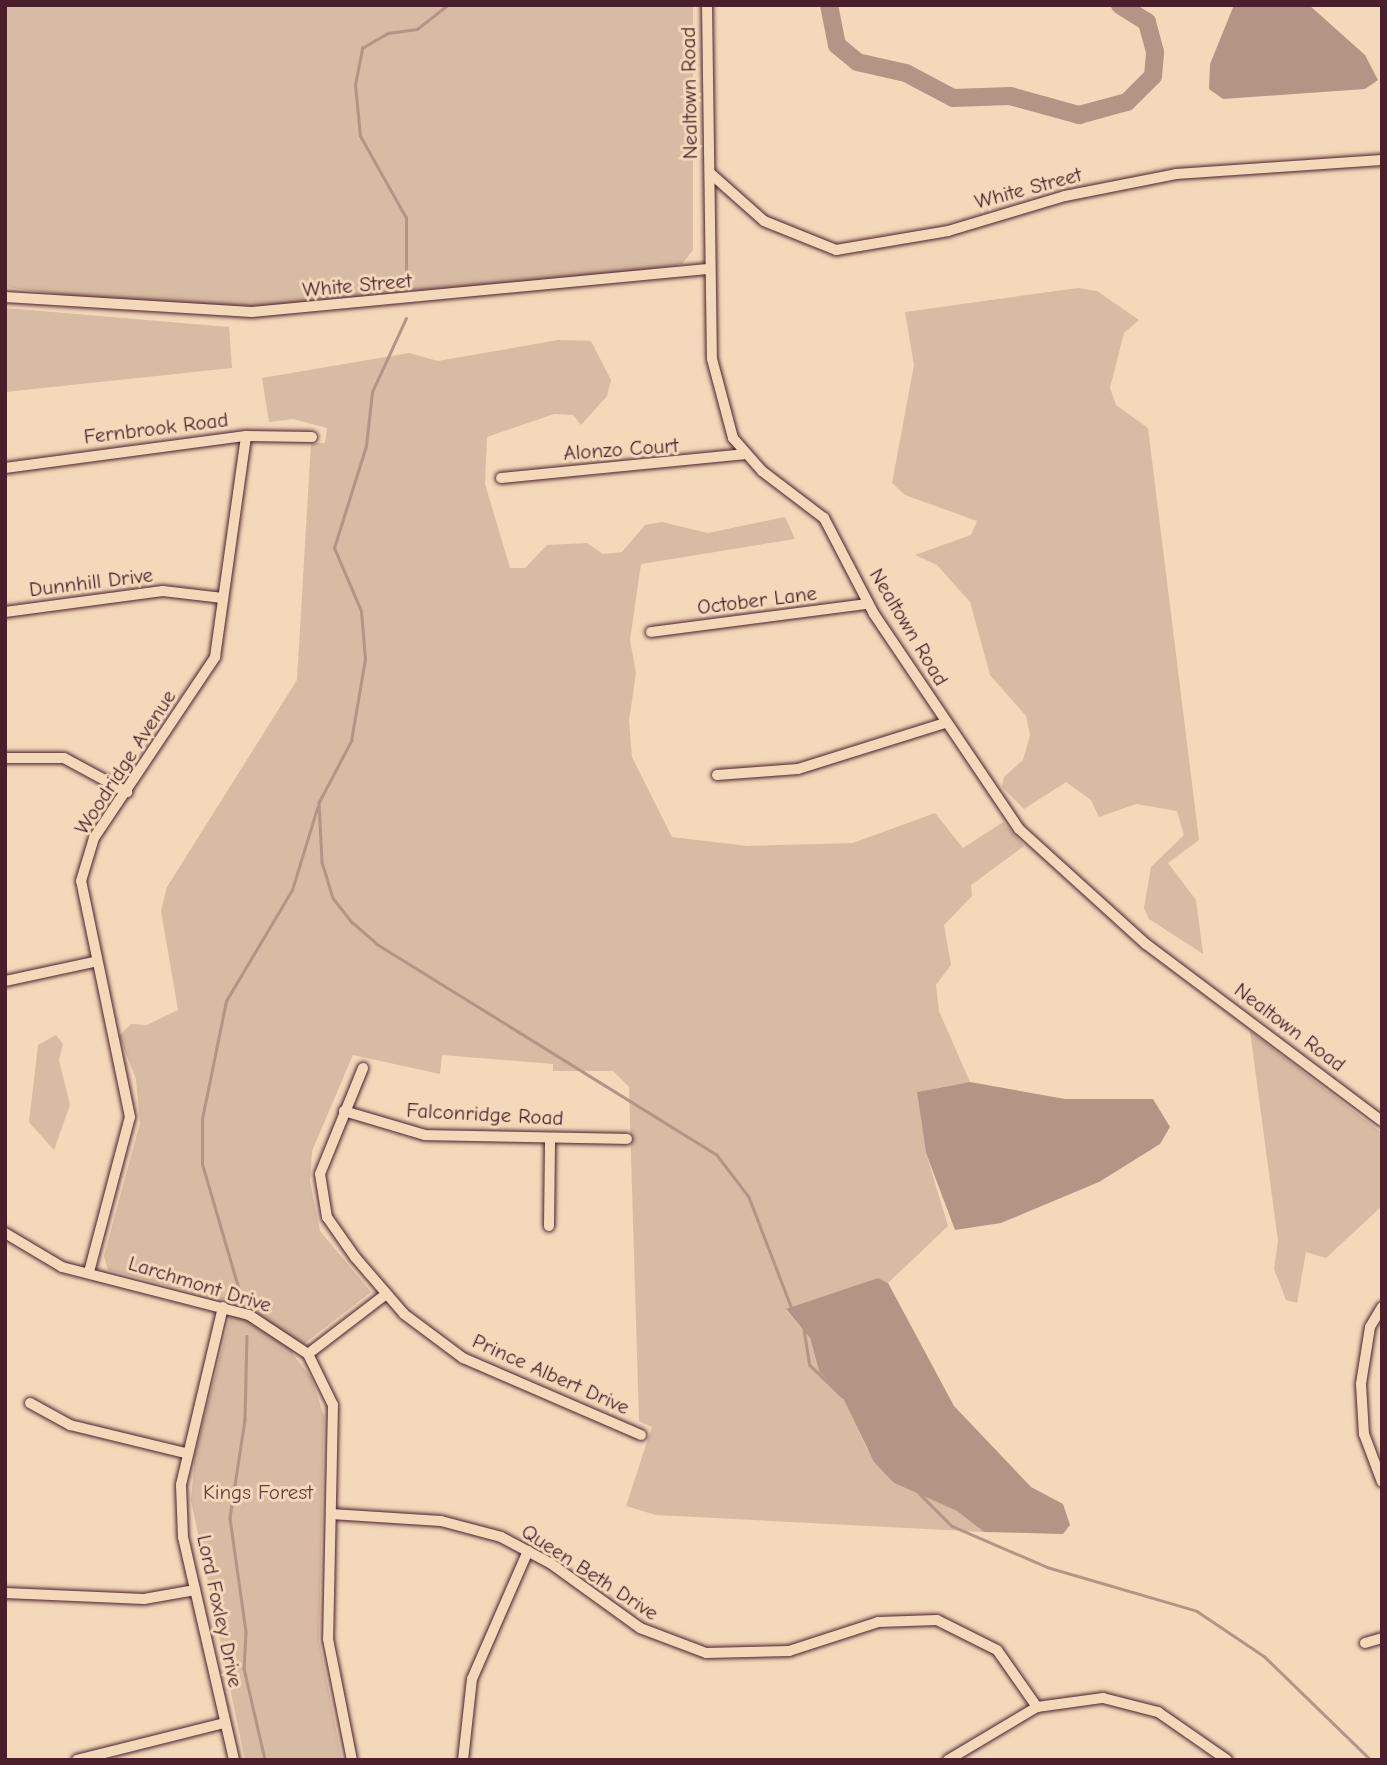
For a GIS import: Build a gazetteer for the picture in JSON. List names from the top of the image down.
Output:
{
  "streets": {
    "street": [
      "Nealtown Road",
      "White Street",
      "Fernbrook Road",
      "Alonzo Court",
      "Dunnhill Drive",
      "October Lane",
      "Woodridge Avenue",
      "Falconridge Road",
      "Larchmont Drive",
      "Prince Albert Drive",
      "Queen Beth Drive",
      "Lord Foxley Drive"
    ]
  },
  "crossings": [
    ["Nealtown Road", "White Street"],
    ["Nealtown Road", "Alonzo Court"],
    ["Nealtown Road", "October Lane"],
    ["Fernbrook Road", "Woodridge Avenue"],
    ["Dunnhill Drive", "Woodridge Avenue"],
    ["Woodridge Avenue", "Larchmont Drive"],
    ["Falconridge Road", "Prince Albert Drive"],
    ["Larchmont Drive", "Queen Beth Drive"],
    ["Larchmont Drive", "Lord Foxley Drive"]
  ],
  "parks": ["Kings Forest"]
}
